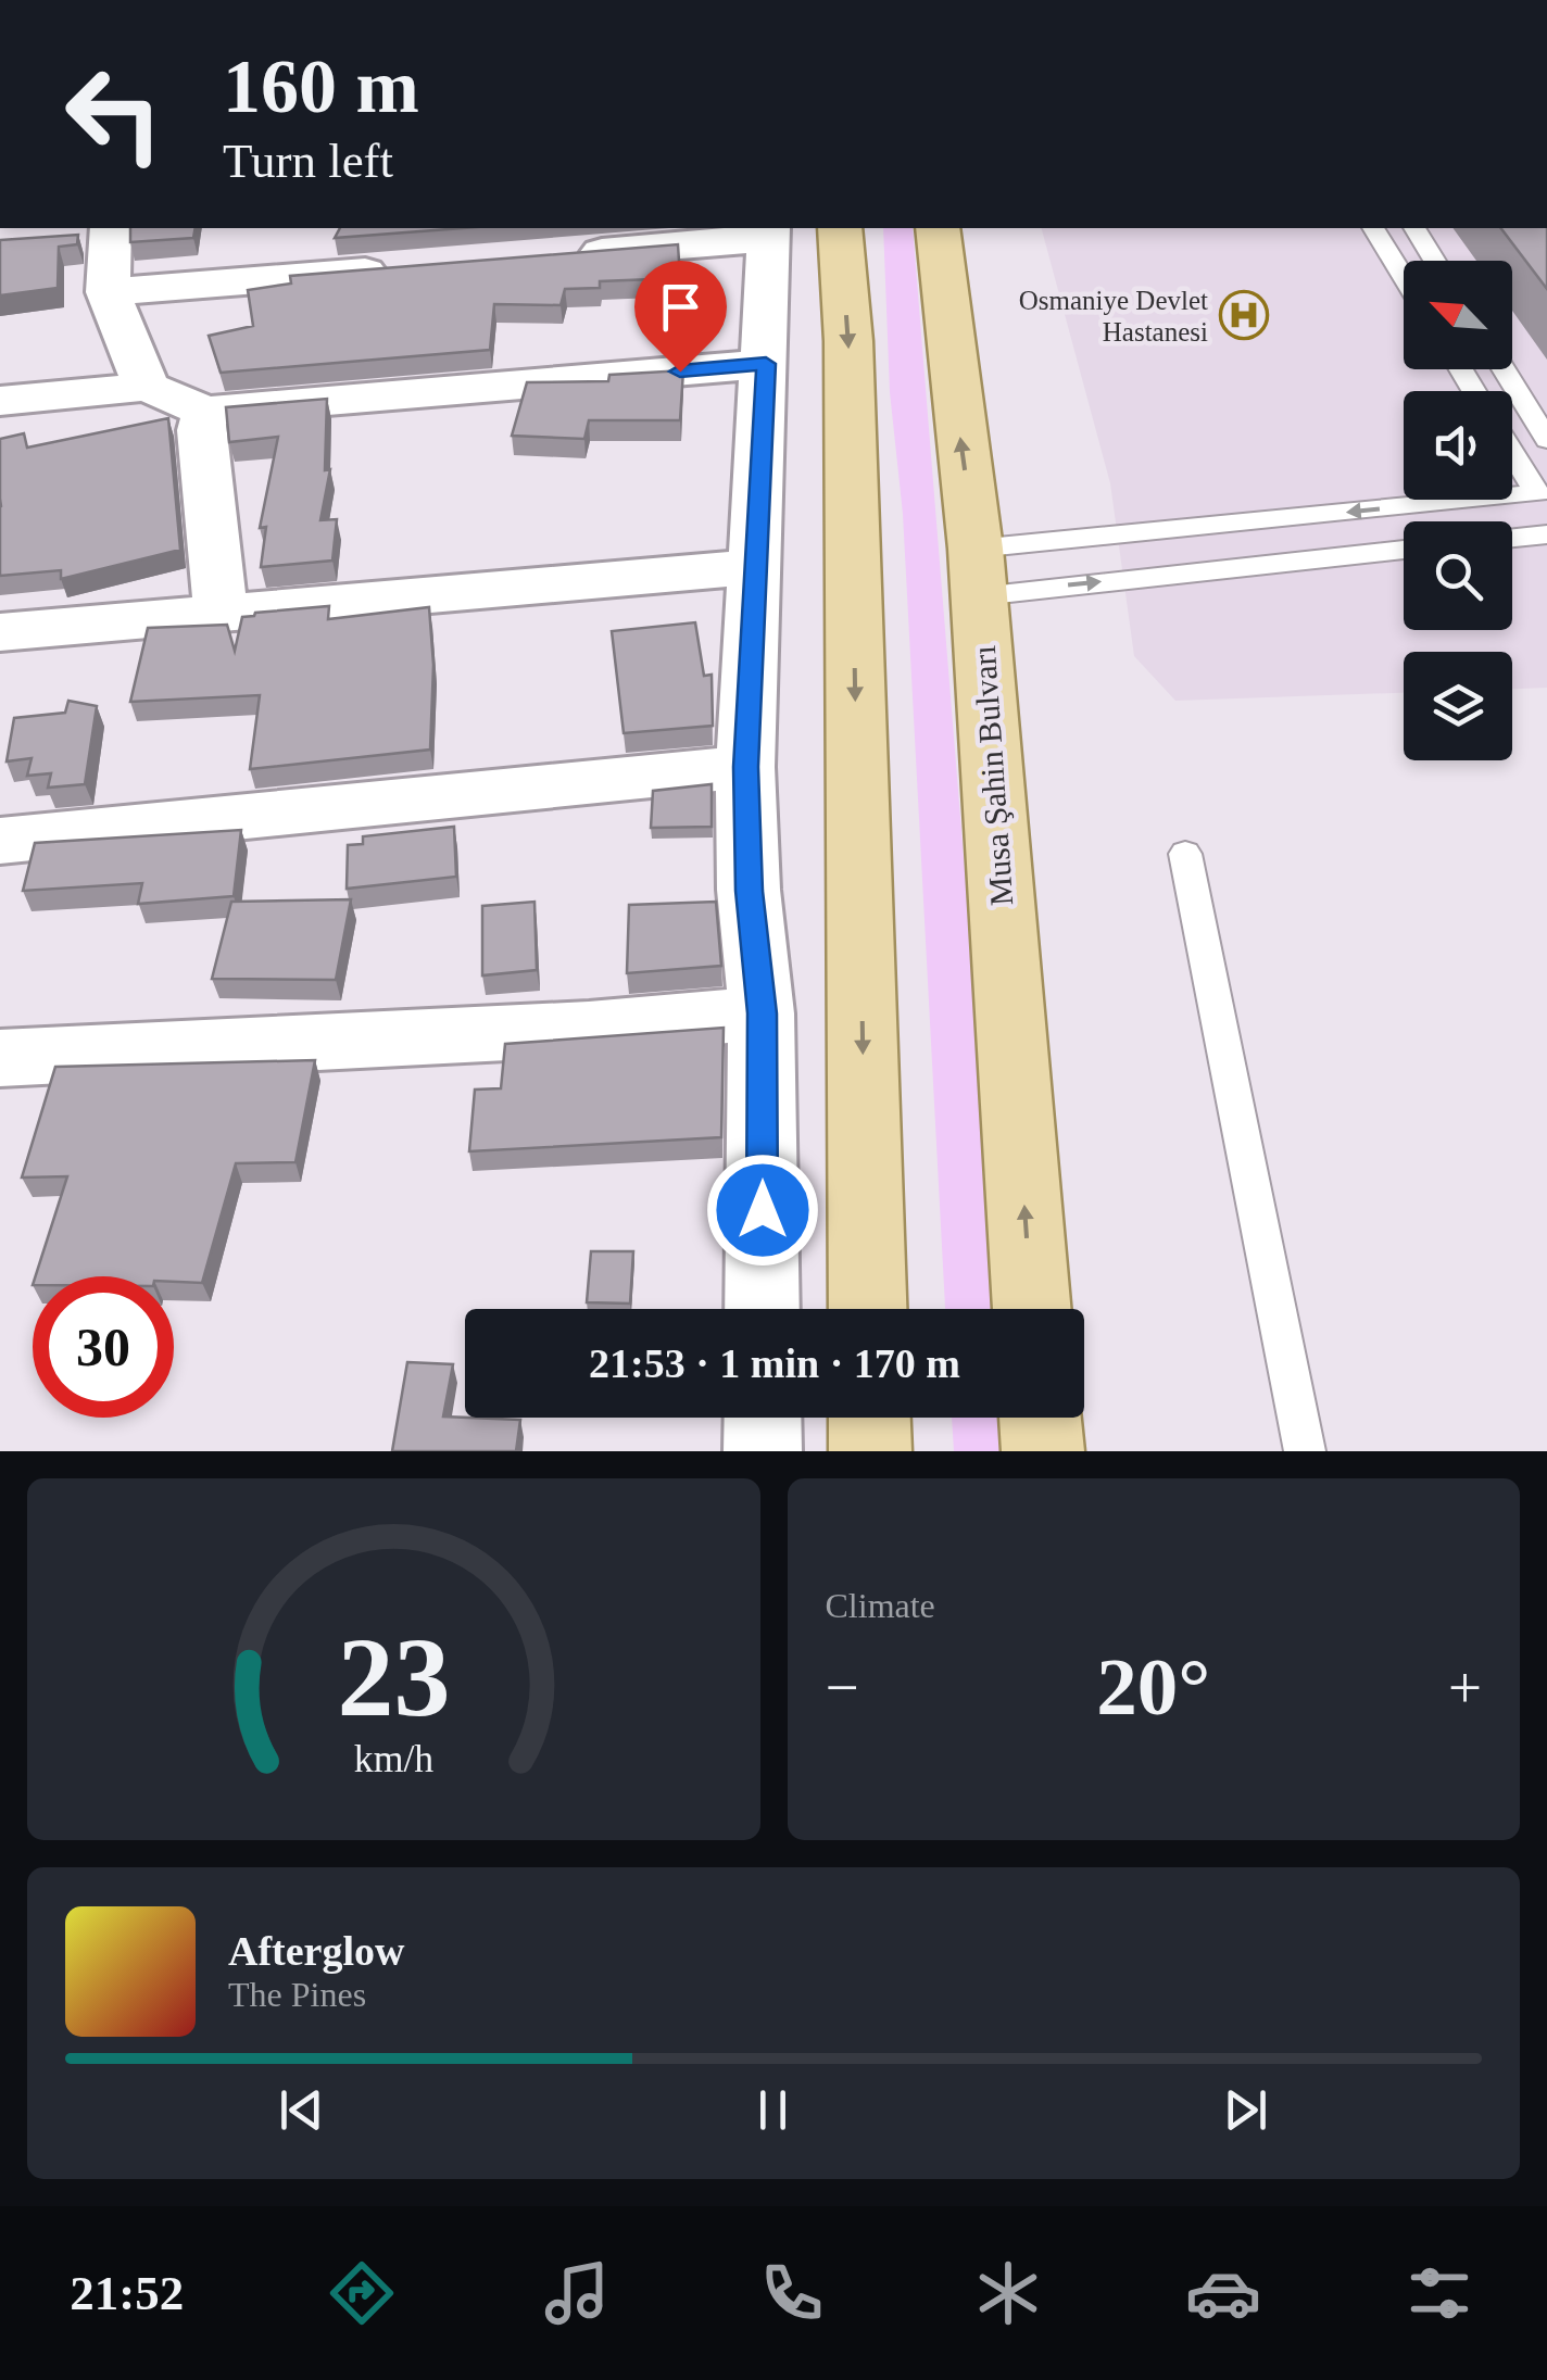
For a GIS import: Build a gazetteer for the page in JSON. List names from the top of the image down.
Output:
{
  "streets": {
    "main road": ["Musa Şahin Bulvarı"]
  },
  "places": {
    "hospital": ["Osmaniye Devlet Hastanesi"]
  },
  "north": "top left",
  "page": {
    "turn": ["160 m", "Turn left"],
    "limit": "30",
    "trip": "21:53 · 1 min · 170 m",
    "tile": "Climate",
    "heat": ["−", "20°", "+"],
    "song": ["Afterglow", "The Pines"],
    "tabs": "21:52",
    "gauge": ["23", "km/h"]
  }
}
